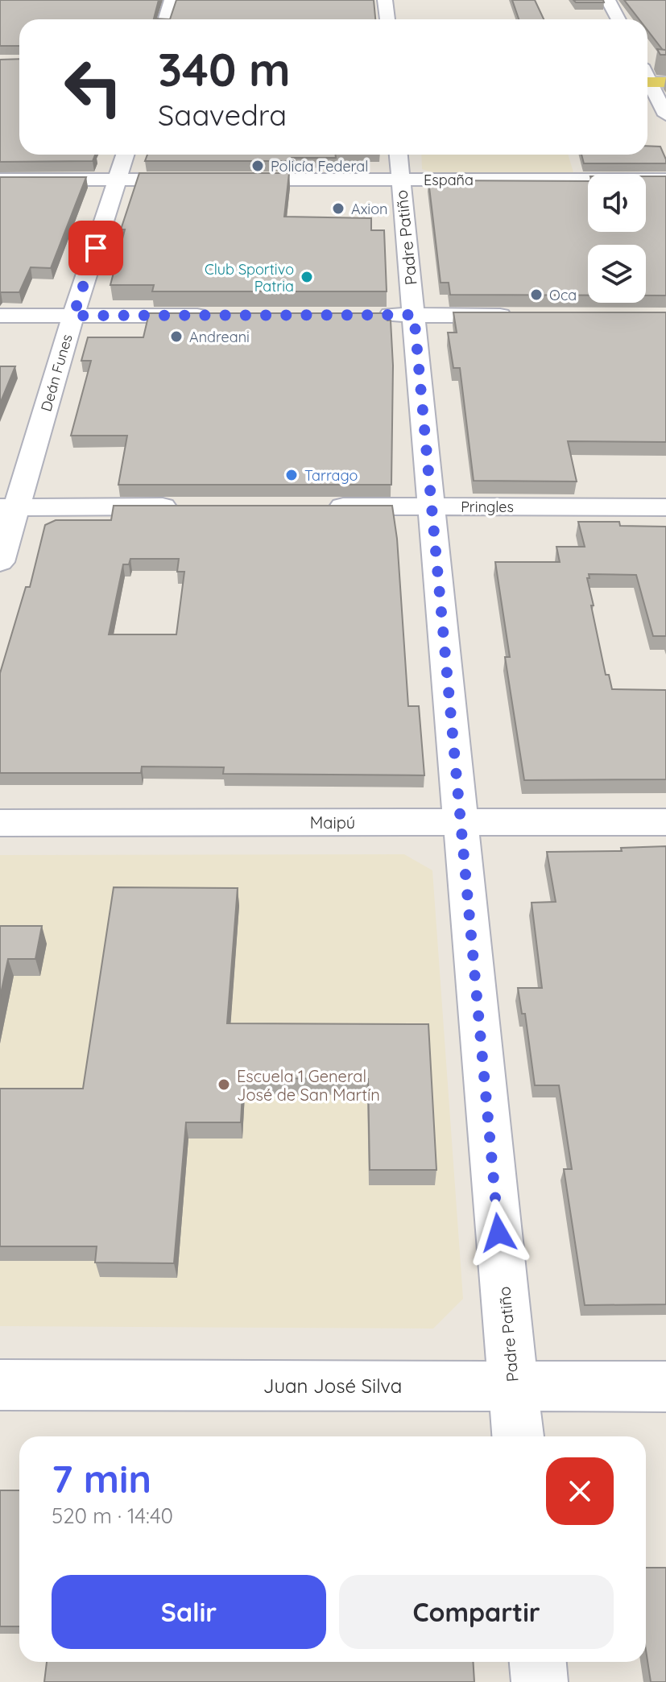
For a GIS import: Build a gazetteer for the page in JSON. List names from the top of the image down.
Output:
{
  "streets": {
    "street": [
      "España",
      "Padre Patiño",
      "Deán Funes",
      "Pringles",
      "Maipú",
      "Juan José Silva"
    ]
  },
  "crossings": [
    ["España", "Padre Patiño"],
    ["España", "Deán Funes"],
    ["Padre Patiño", "Pringles"],
    ["Padre Patiño", "Maipú"],
    ["Padre Patiño", "Juan José Silva"]
  ],
  "places": [
    "Policía Federal",
    "Axion",
    "Club Sportivo Patria",
    "Oca",
    "Andreani",
    "Tarrago",
    "Escuela 1 General José de San Martín"
  ],
  "page": {
    "turn": ["340 m", "Saavedra"],
    "heading": ["7 min", "520 m · 14:40"],
    "buttons": ["Salir", "Compartir"]
  }
}
